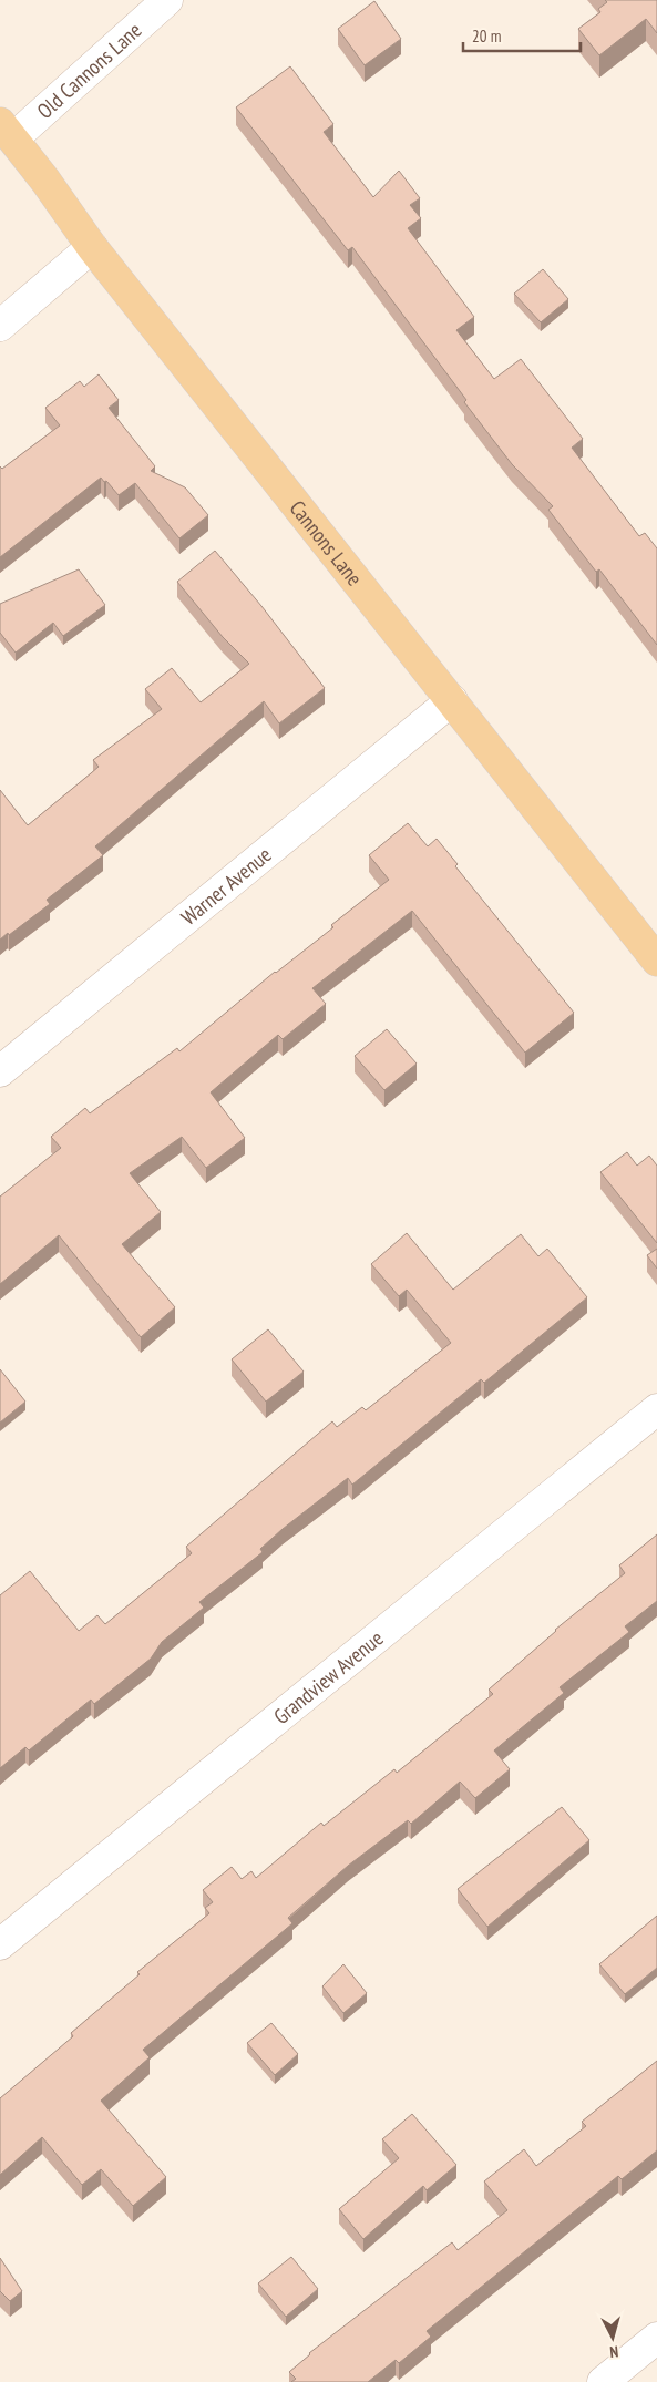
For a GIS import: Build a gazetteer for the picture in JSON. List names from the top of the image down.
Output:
{
  "streets": {
    "main road": ["Cannons Lane"],
    "street": ["Old Cannons Lane", "Warner Avenue", "Grandview Avenue"]
  },
  "crossings": [
    ["Old Cannons Lane", "Cannons Lane"],
    ["Cannons Lane", "Warner Avenue"]
  ],
  "scale_bar": "20 m",
  "north": "bottom"
}
